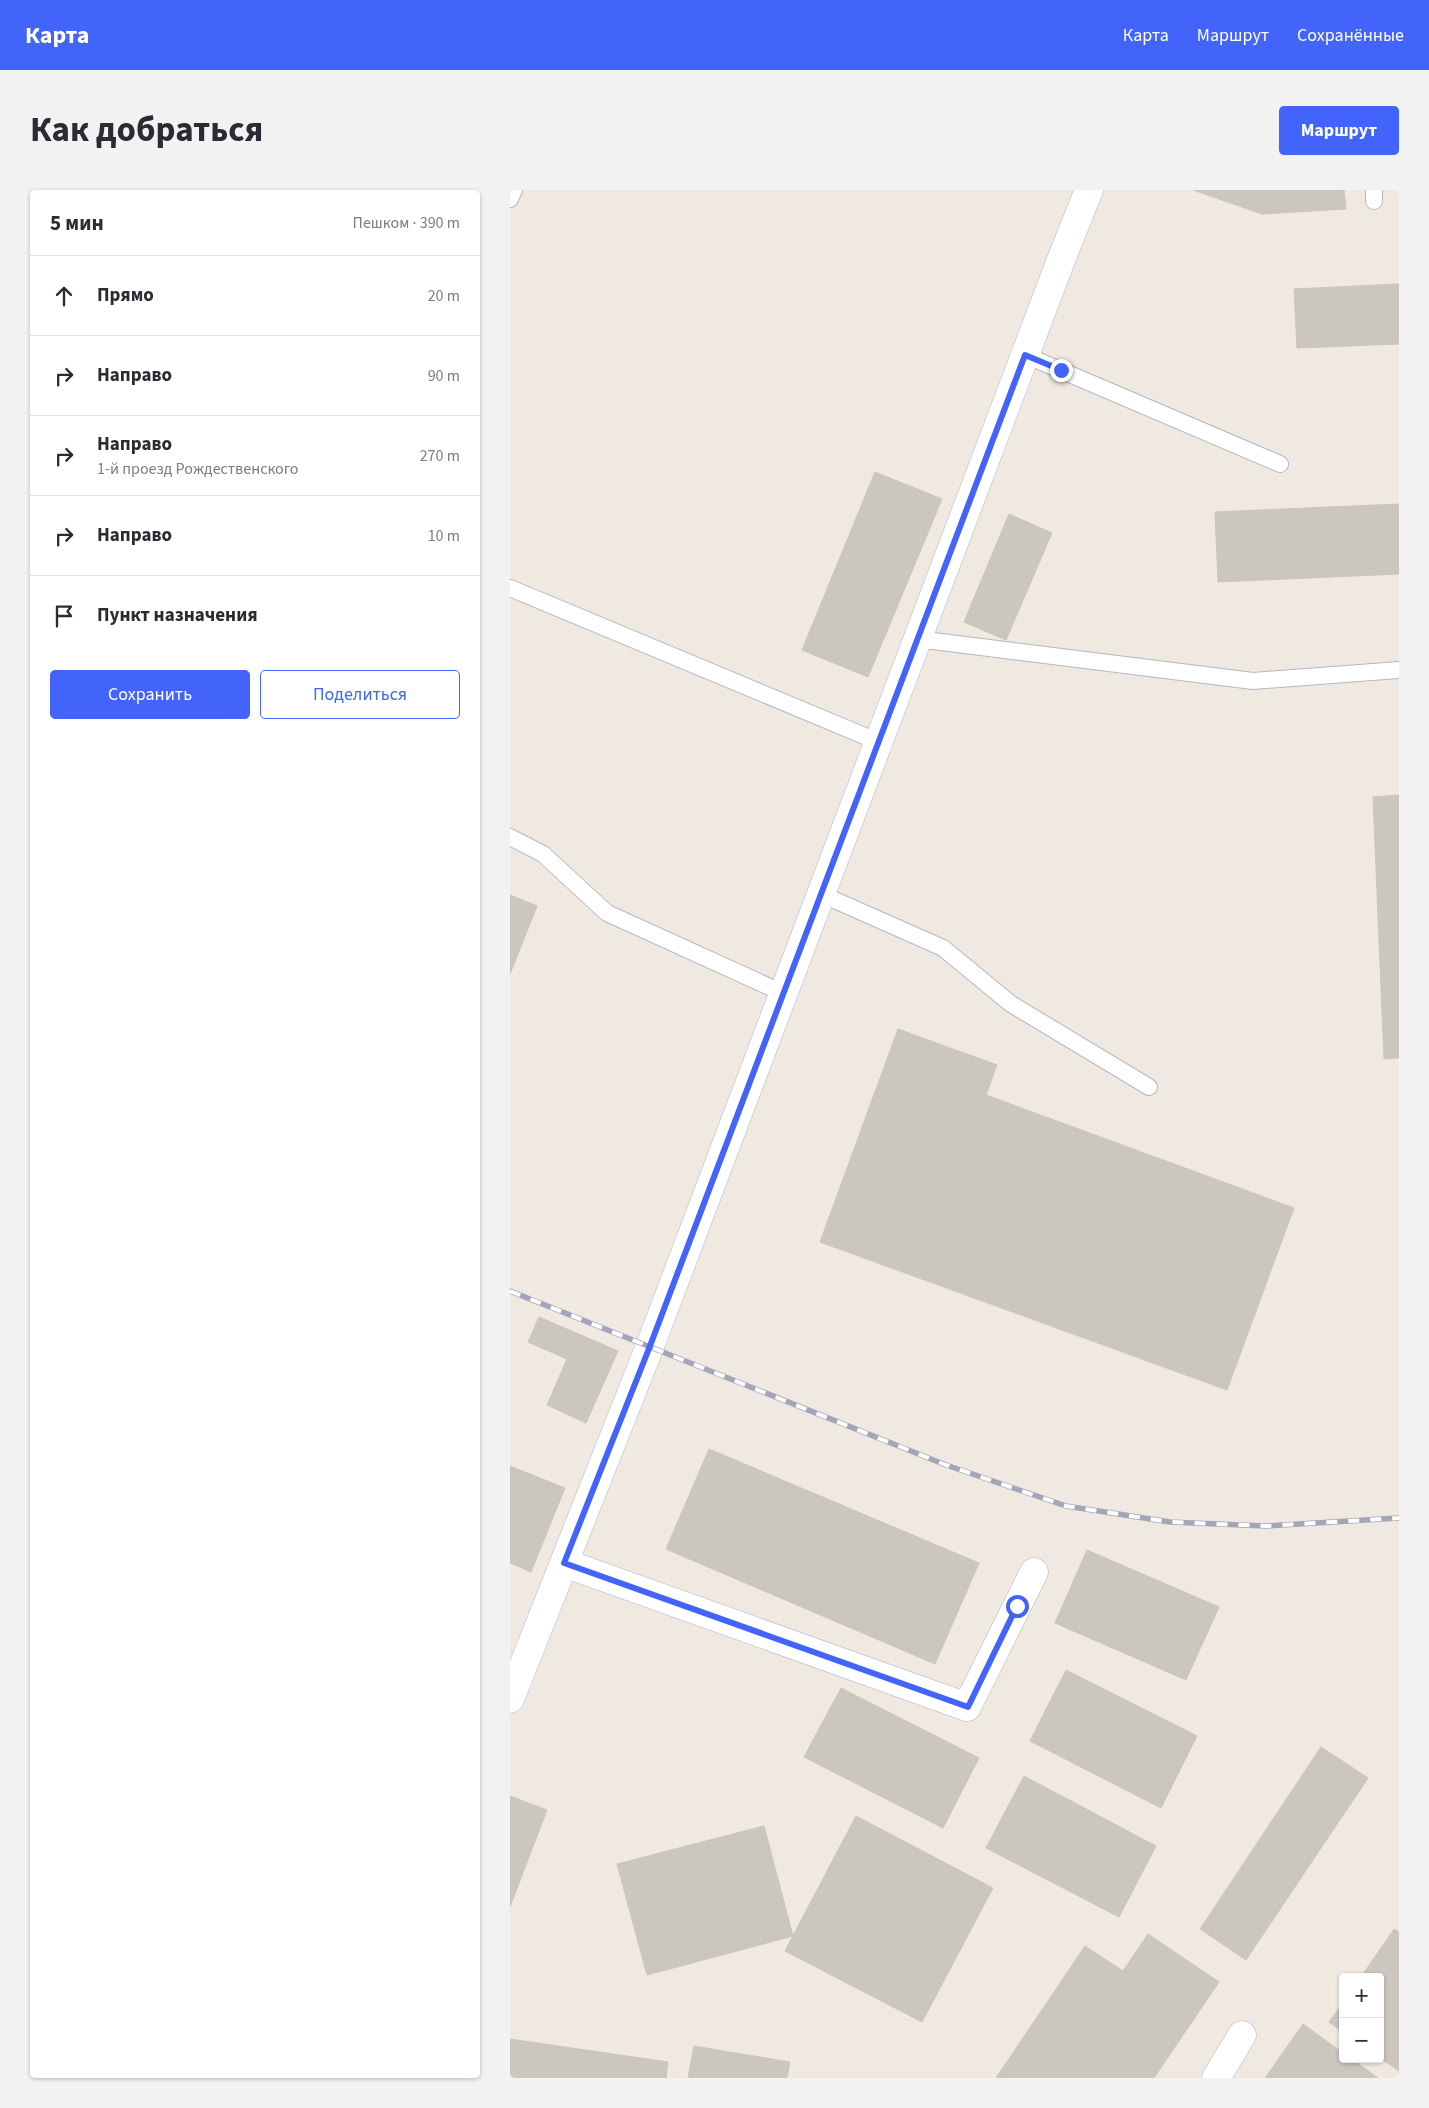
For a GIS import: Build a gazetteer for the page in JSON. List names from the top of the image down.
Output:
{
  "page": {
    "header": "Карта",
    "nav": ["Карта", "Маршрут", "Сохранённые"],
    "title": "Как добраться",
    "buttons": [
      "Маршрут",
      ["Сохранить", "Поделиться"]
    ],
    "heading": ["5 мин", "Пешком · 390 m"],
    "list": [
      ["Прямо", "20 m"],
      ["Направо", "90 m"],
      ["Направо", "1-й проезд Рождественского", "270 m"],
      ["Направо", "10 m"],
      "Пункт назначения"
    ],
    "map_buttons": ["+", "−"]
  }
}
